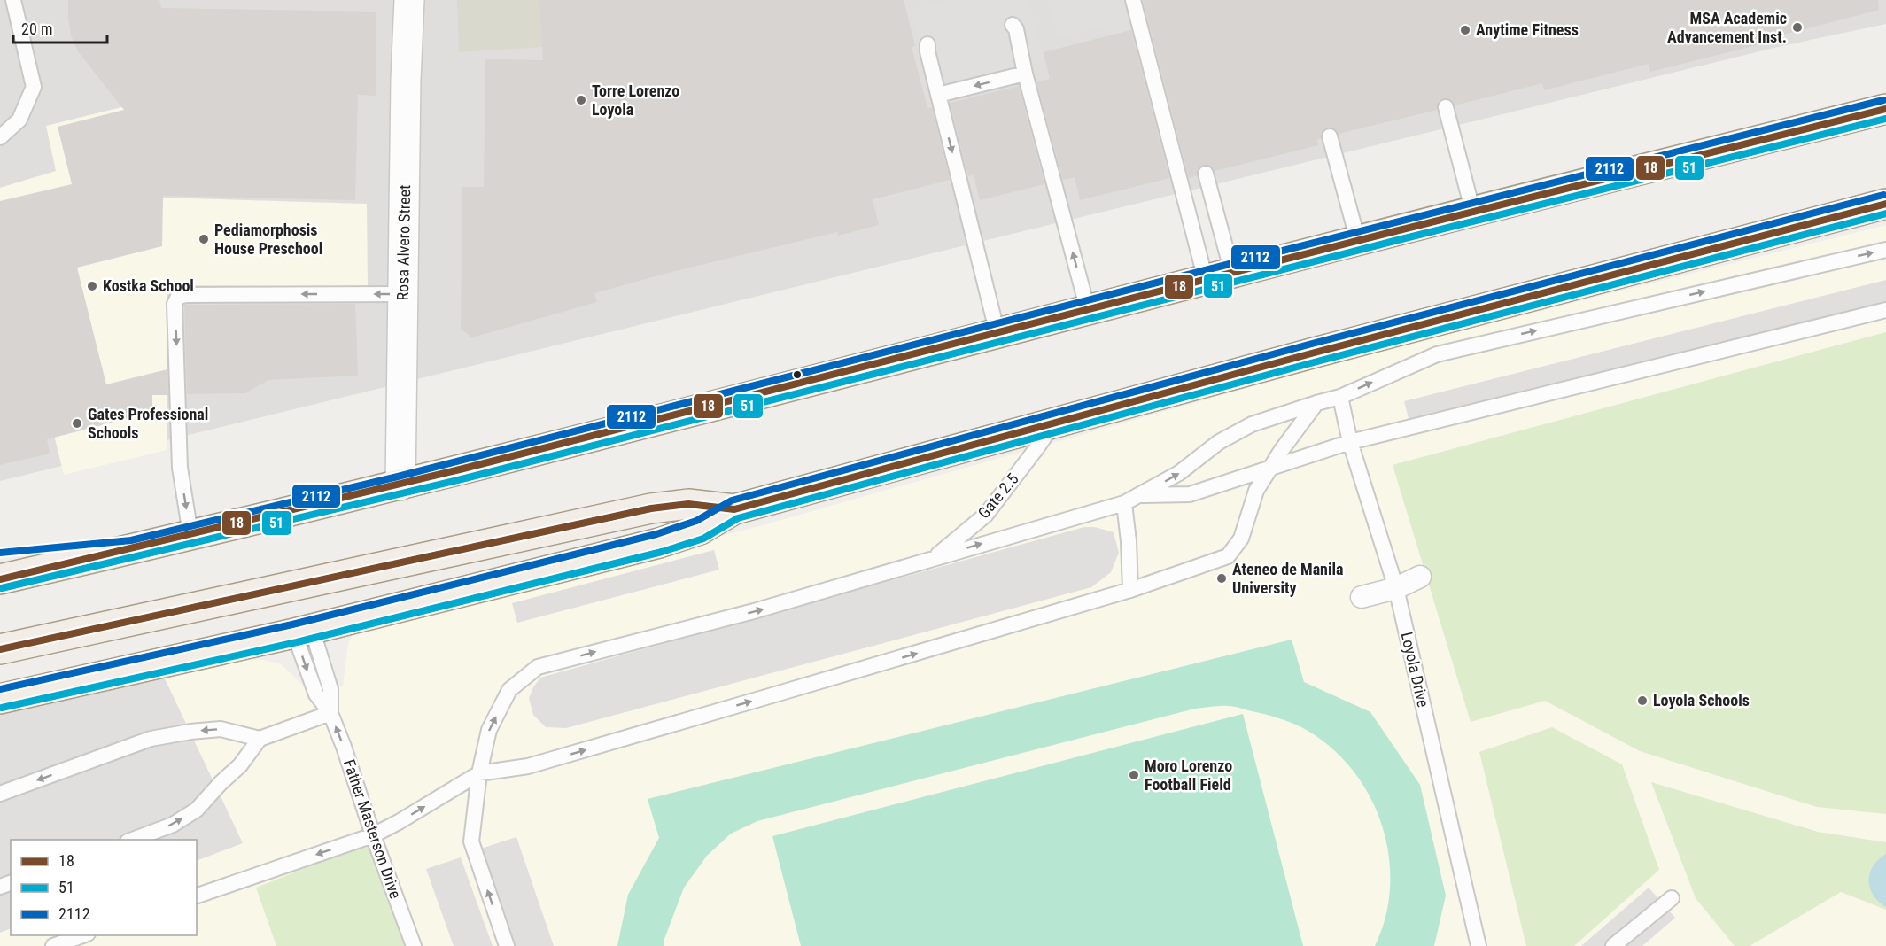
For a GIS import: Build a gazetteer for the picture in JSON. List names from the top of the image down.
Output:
{
  "streets": {
    "street": ["Rosa Alvero Street"],
    "lane": ["Gate 2.5", "Loyola Drive", "Father Masterson Drive"]
  },
  "places": [
    "MSA Academic Advancement Inst.",
    "Anytime Fitness",
    "Torre Lorenzo Loyola",
    "Pediamorphosis House Preschool",
    "Kostka School",
    "Gates Professional Schools",
    "Ateneo de Manila University",
    "Loyola Schools",
    "Moro Lorenzo Football Field"
  ],
  "lines": ["transit line 2112", "transit line 18", "transit line 51"],
  "legend": ["18", "51", "2112"],
  "scale_bar": "20 m"
}
